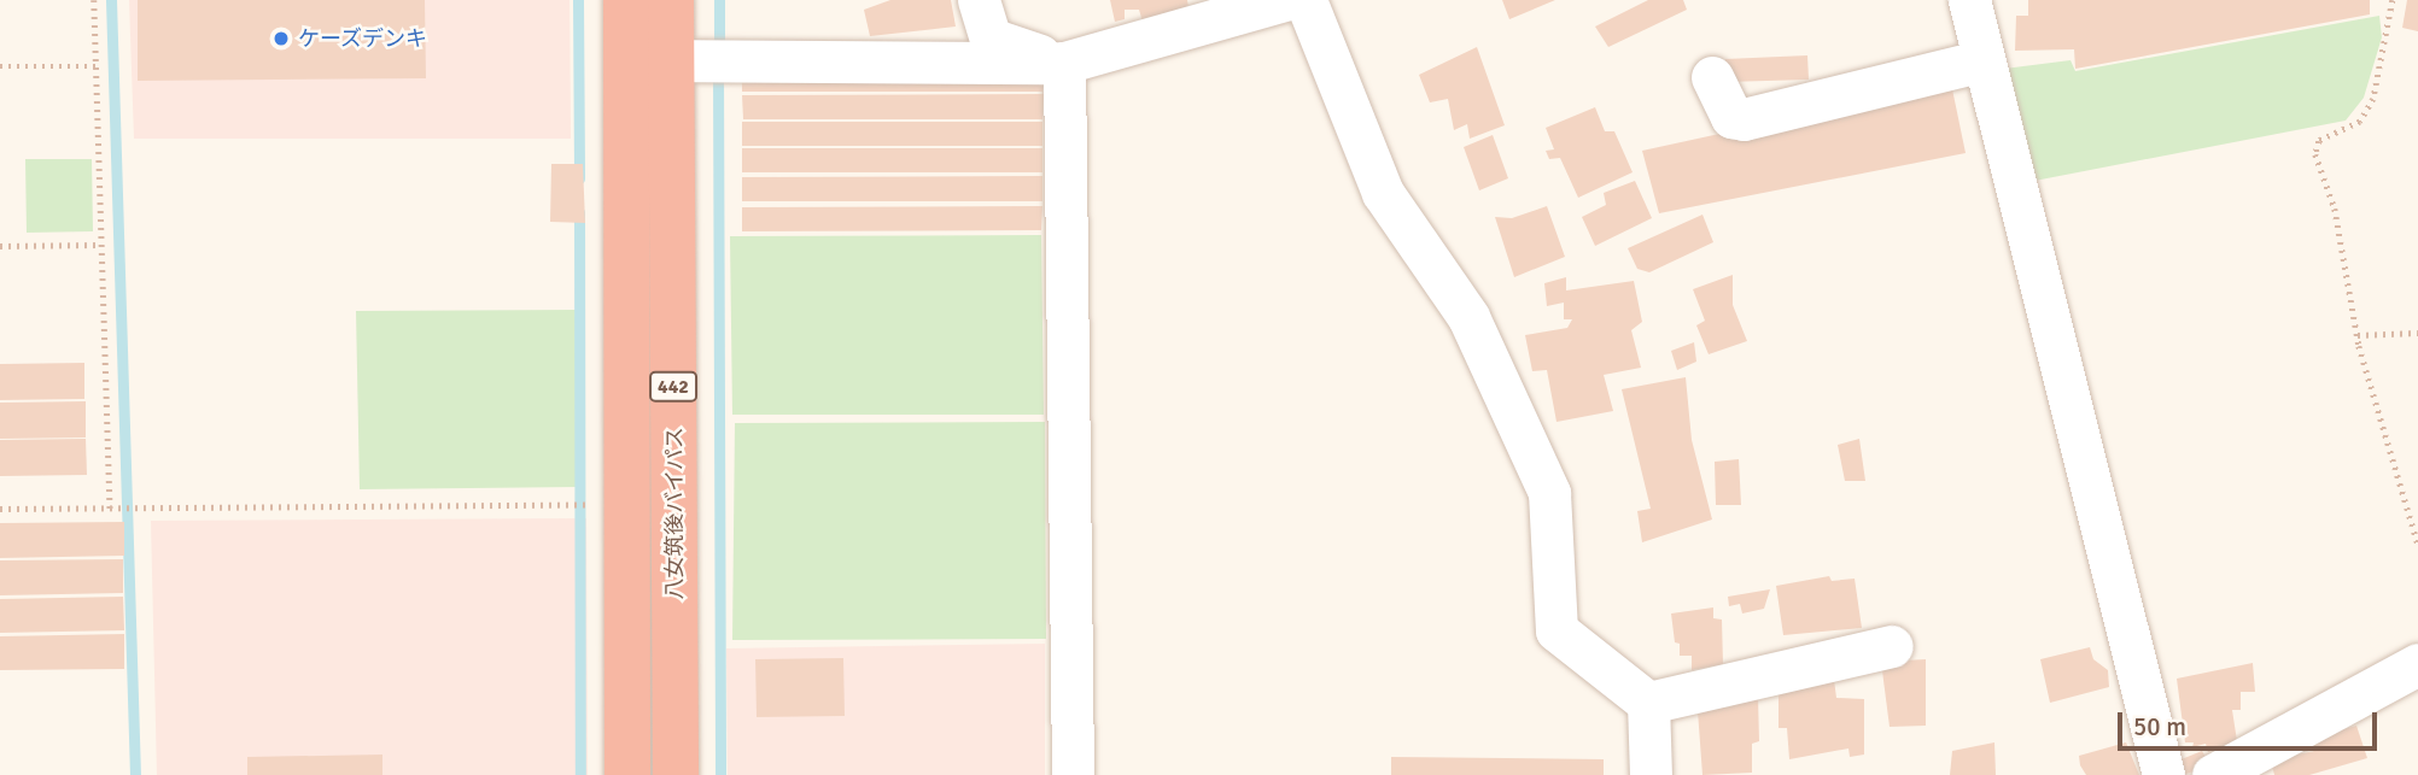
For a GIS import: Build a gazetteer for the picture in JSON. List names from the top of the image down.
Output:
{
  "streets": {
    "highway": ["442", "八女筑後バイパス"]
  },
  "places": ["ケーズデンキ"],
  "scale_bar": "50 m"
}
